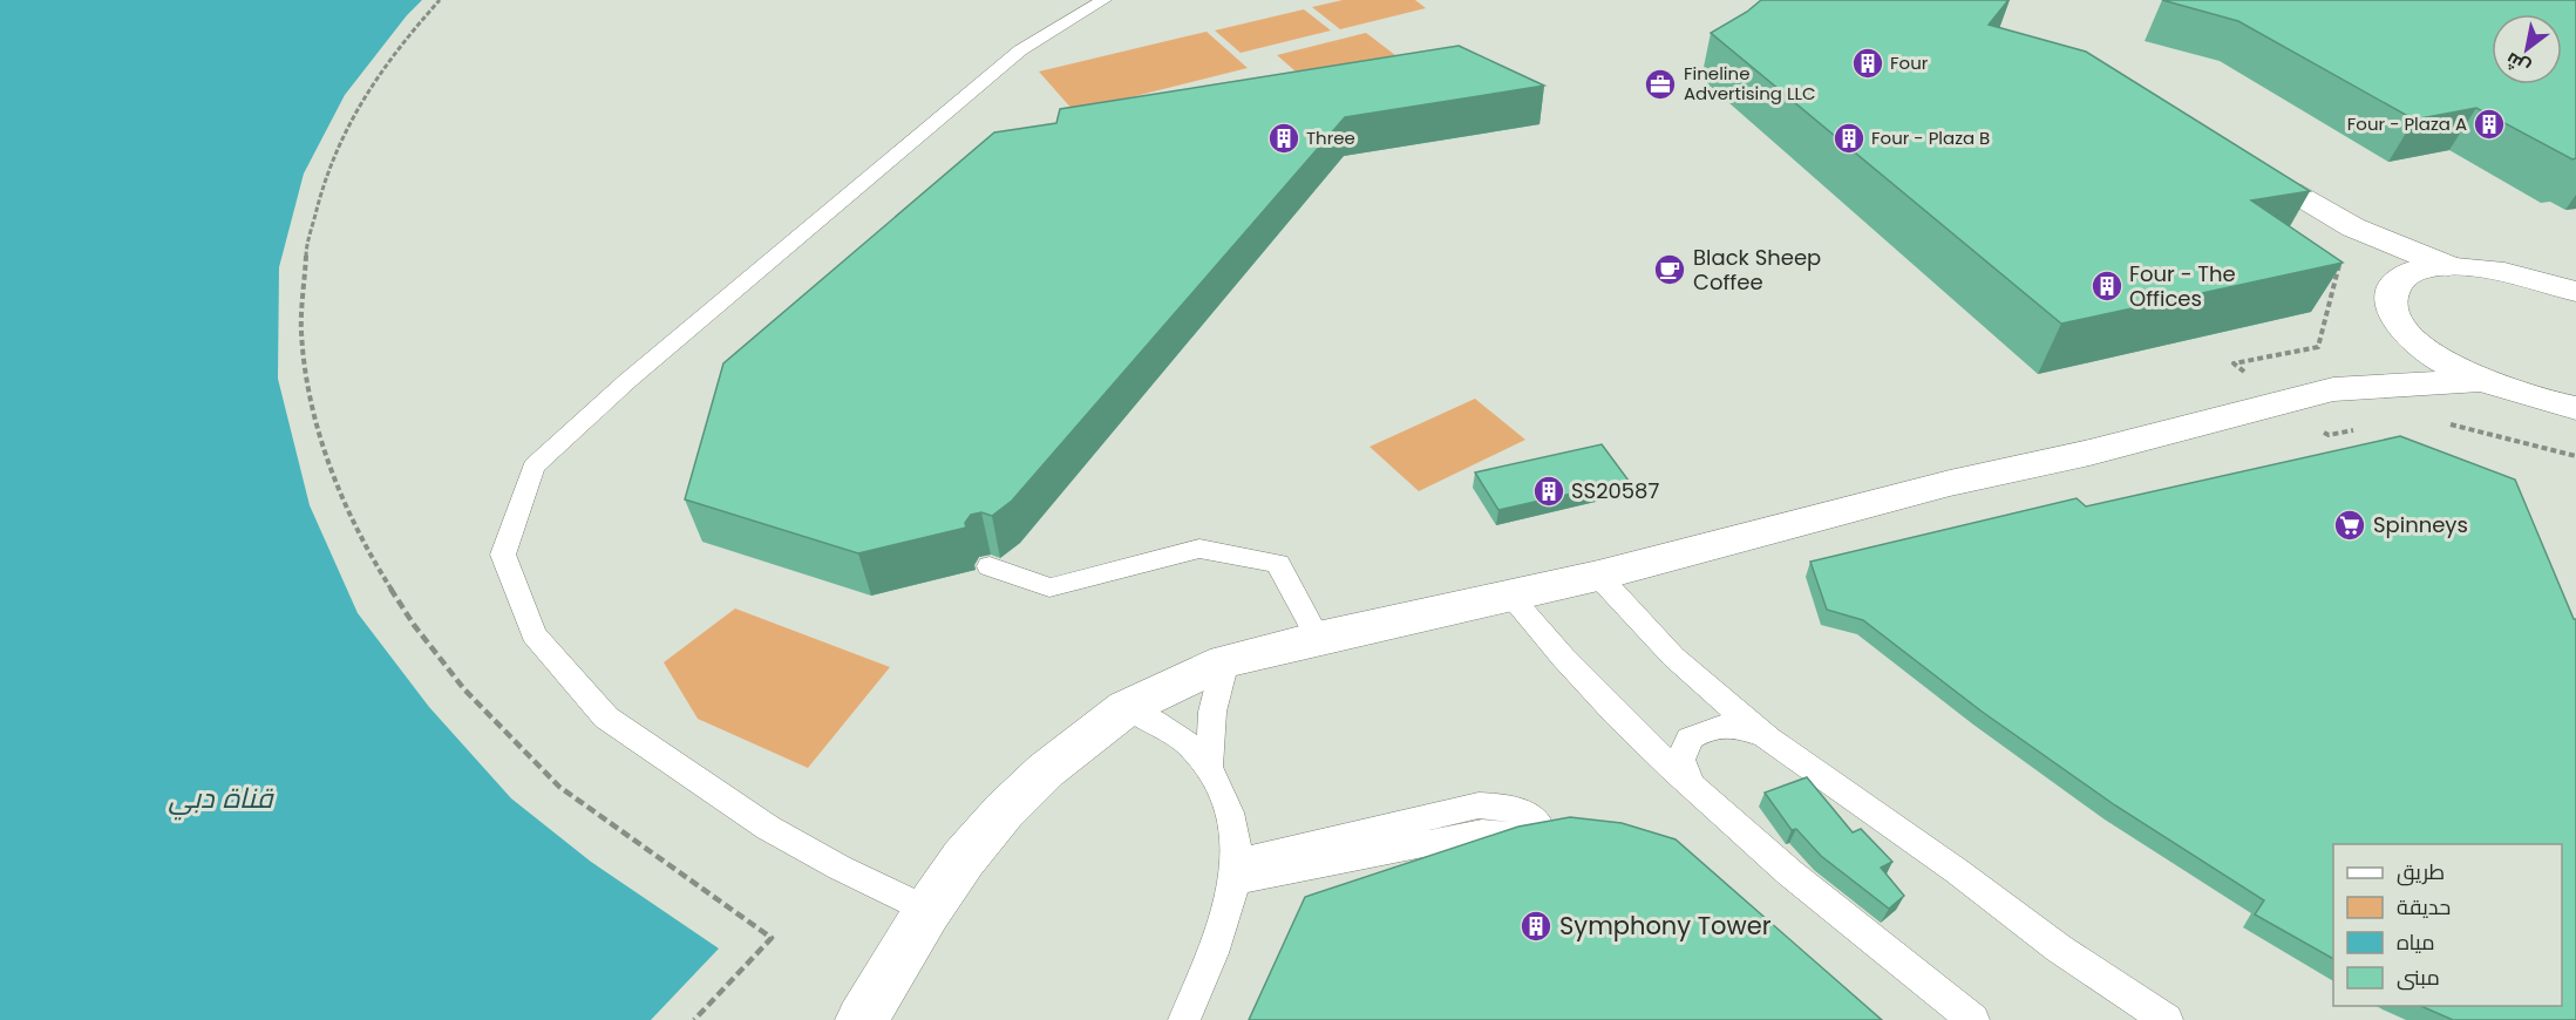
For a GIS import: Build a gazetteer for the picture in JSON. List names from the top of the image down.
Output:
{
  "water": ["قناة دبي"],
  "places": {
    "building": [
      "Four",
      "Four - Plaza A",
      "Three",
      "Four - Plaza B",
      "Four - The Offices",
      "SS20587",
      "Symphony Tower"
    ],
    "office": ["Fineline Advertising LLC"],
    "cafe": ["Black Sheep Coffee"],
    "supermarket": ["Spinneys"]
  },
  "legend": [
    "طريق",
    "حديقة",
    "مياه",
    "مبنى"
  ],
  "north": "bottom left"
}
